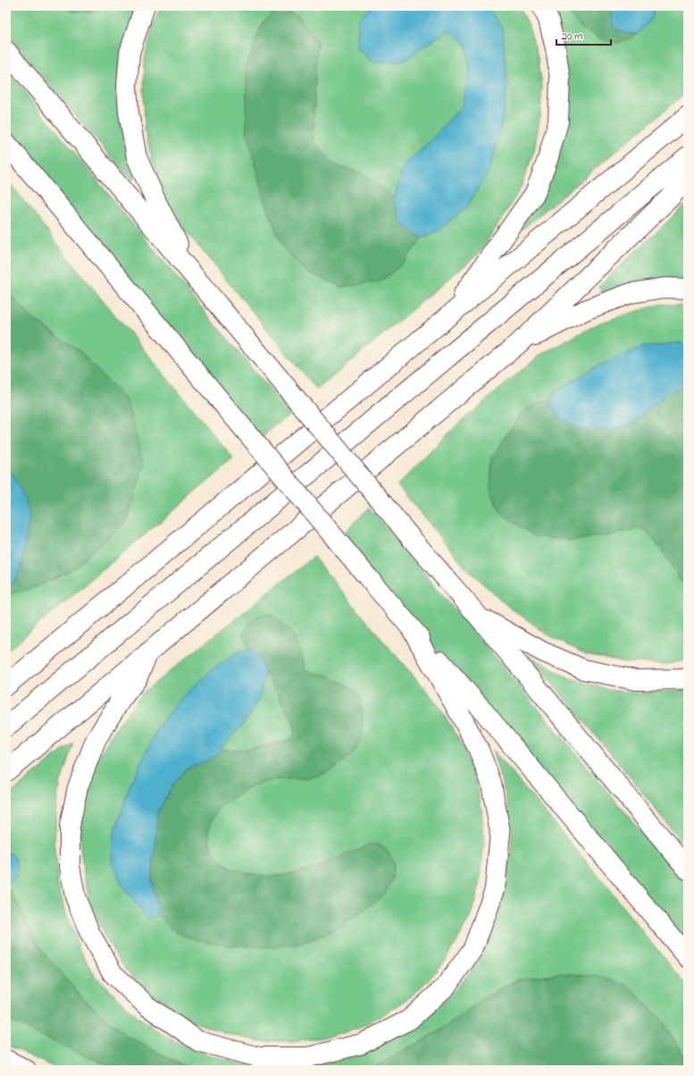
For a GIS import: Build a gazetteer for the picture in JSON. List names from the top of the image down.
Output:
{
  "scale_bar": "20 m"
}
